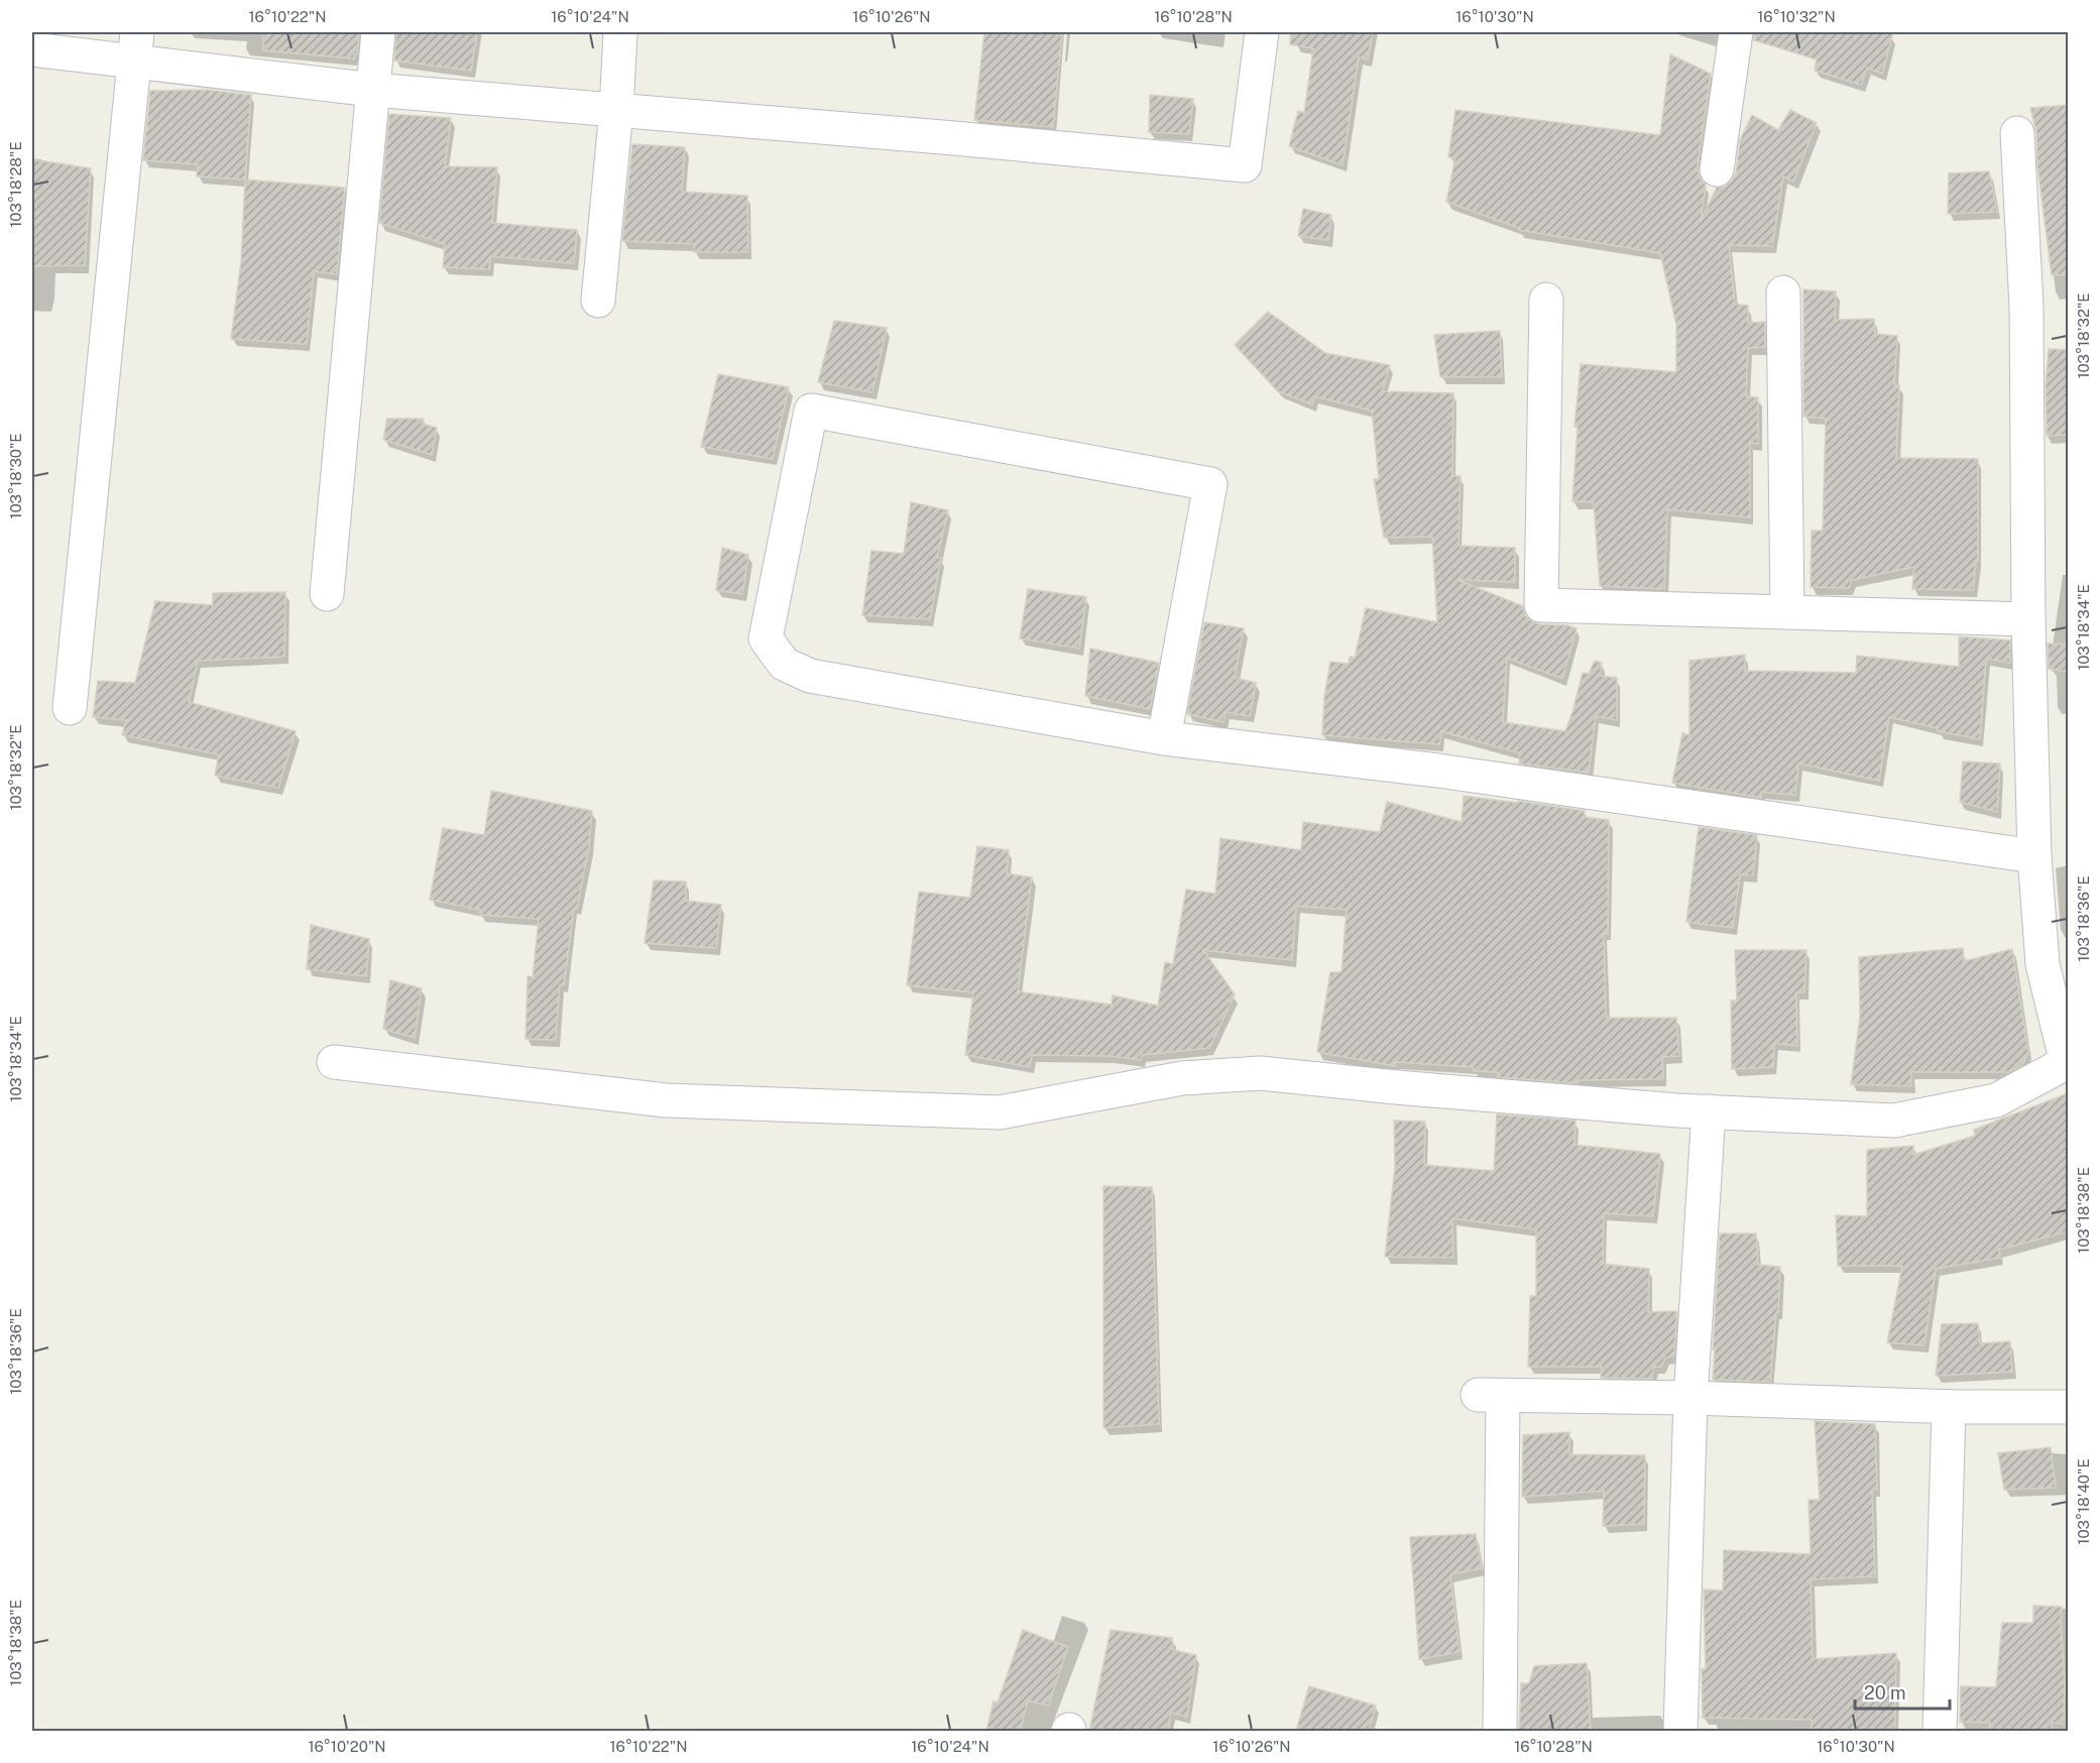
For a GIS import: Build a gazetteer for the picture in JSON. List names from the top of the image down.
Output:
{
  "scale_bar": "20 m",
  "coordinates": [
    "16°10'22\"N",
    "16°10'24\"N",
    "16°10'26\"N",
    "16°10'28\"N",
    "16°10'30\"N",
    "16°10'32\"N",
    "103°18'28\"E",
    "103°18'32\"E",
    "103°18'30\"E",
    "103°18'34\"E",
    "103°18'36\"E",
    "103°18'38\"E",
    "103°18'40\"E",
    "16°10'20\"N"
  ]
}
